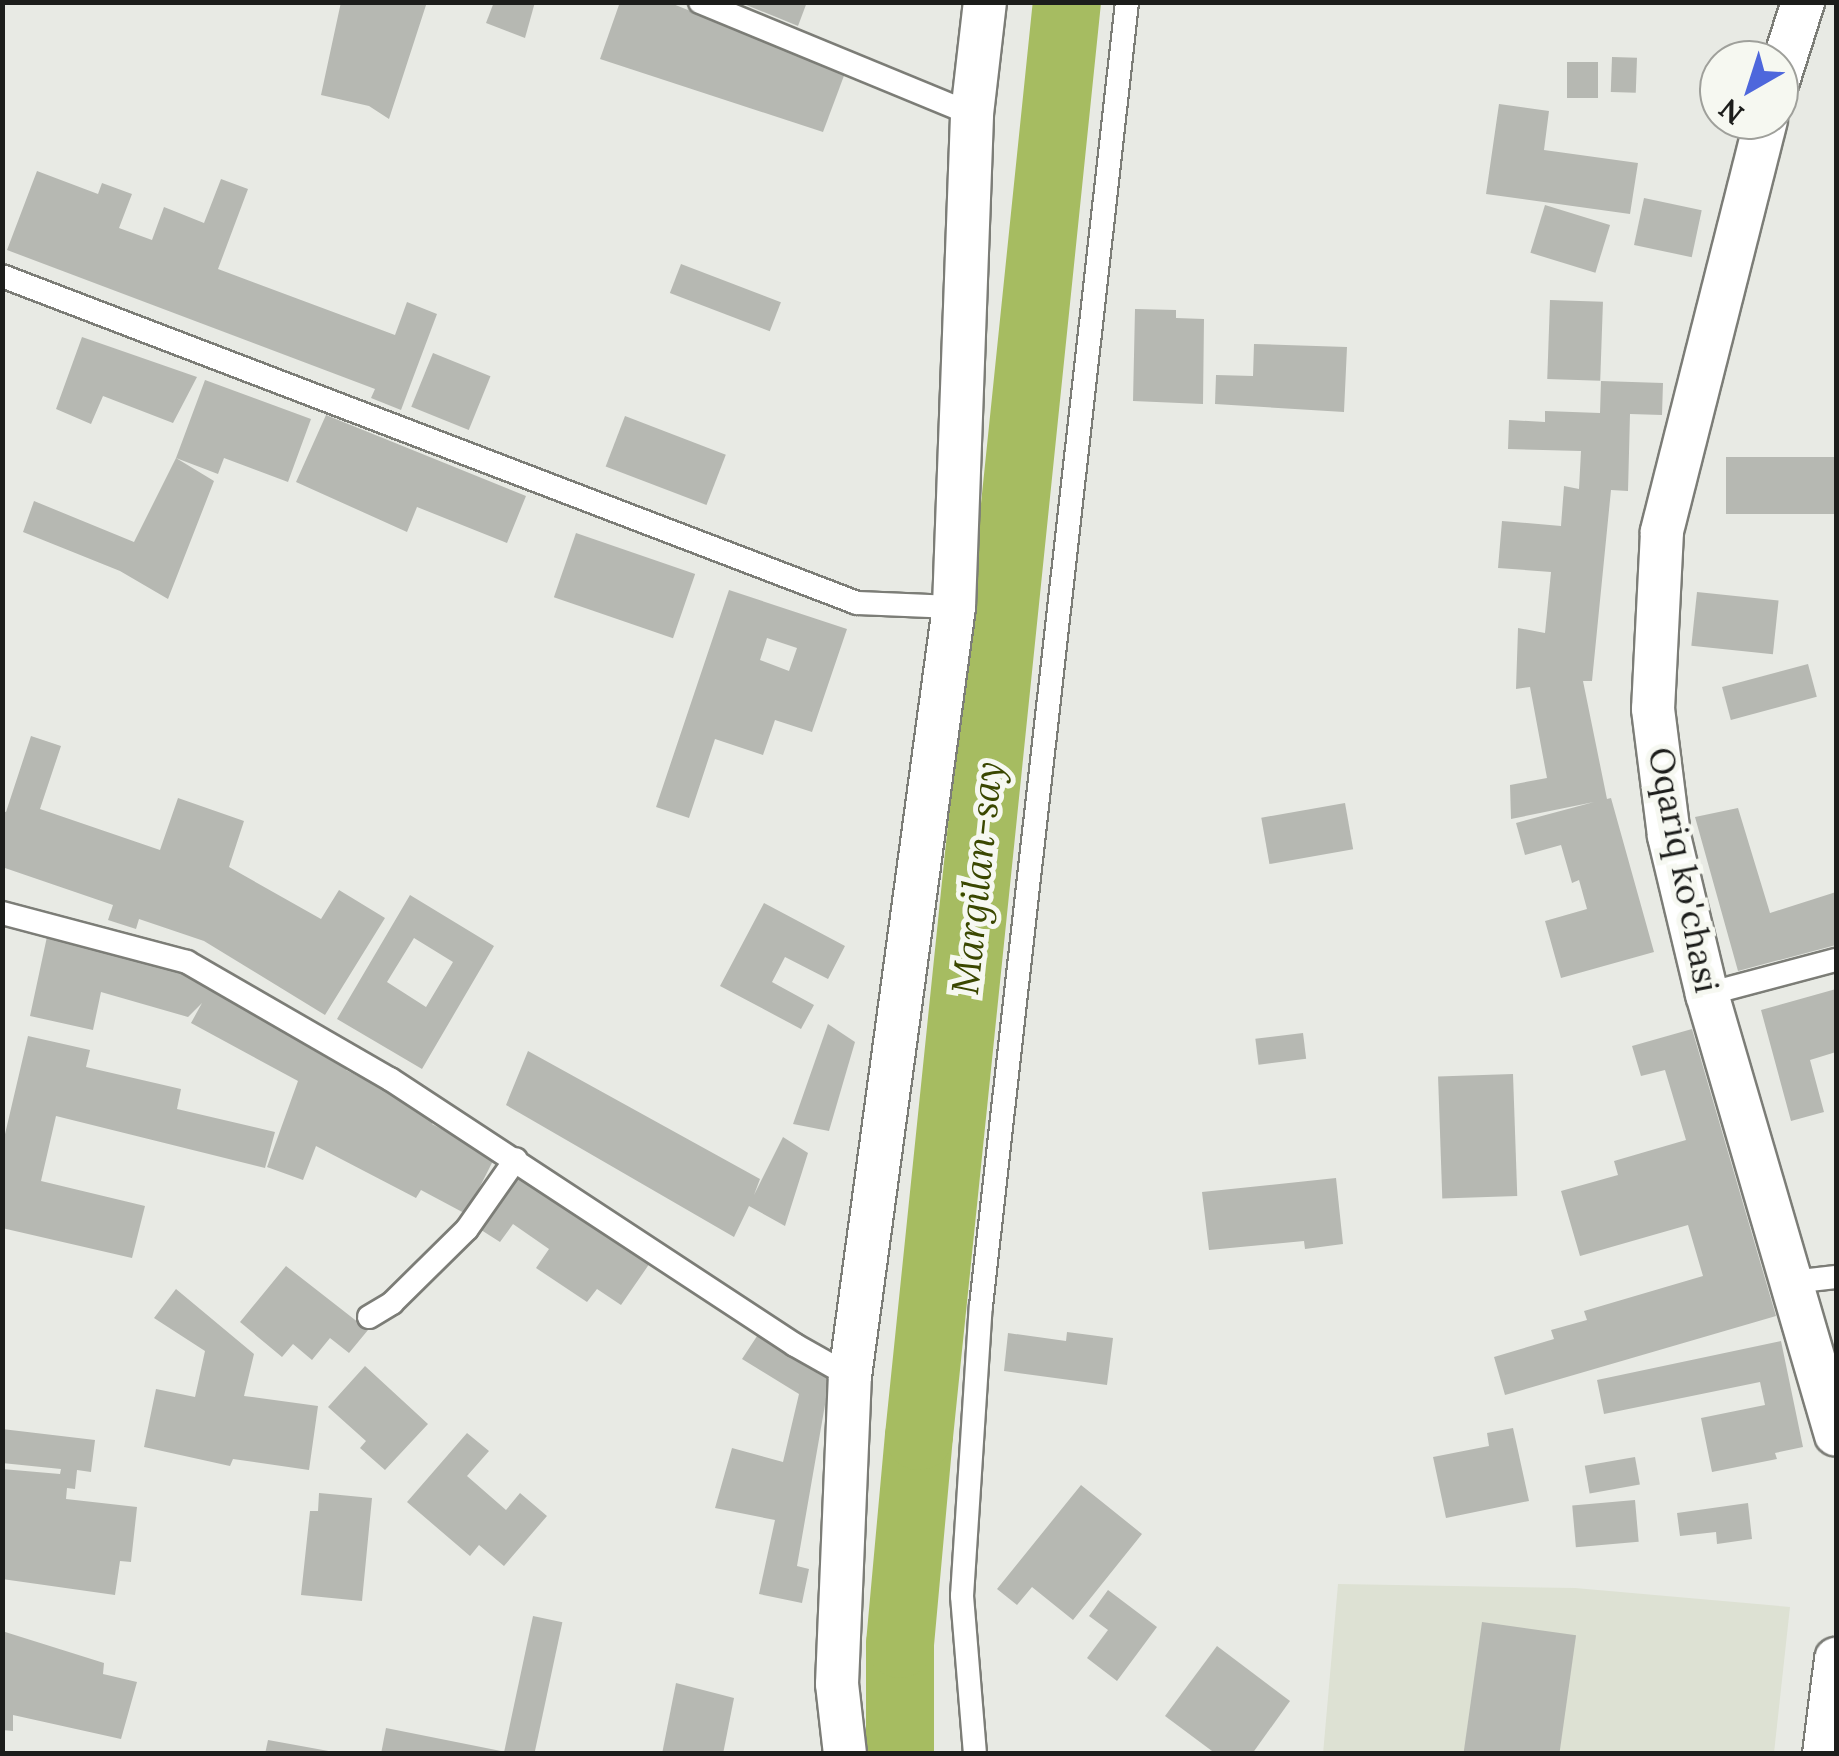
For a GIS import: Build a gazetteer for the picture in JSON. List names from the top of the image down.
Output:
{
  "streets": {
    "street": ["Oqariq ko'chasi"]
  },
  "water": ["Margilan-say"],
  "north": "bottom left"
}
